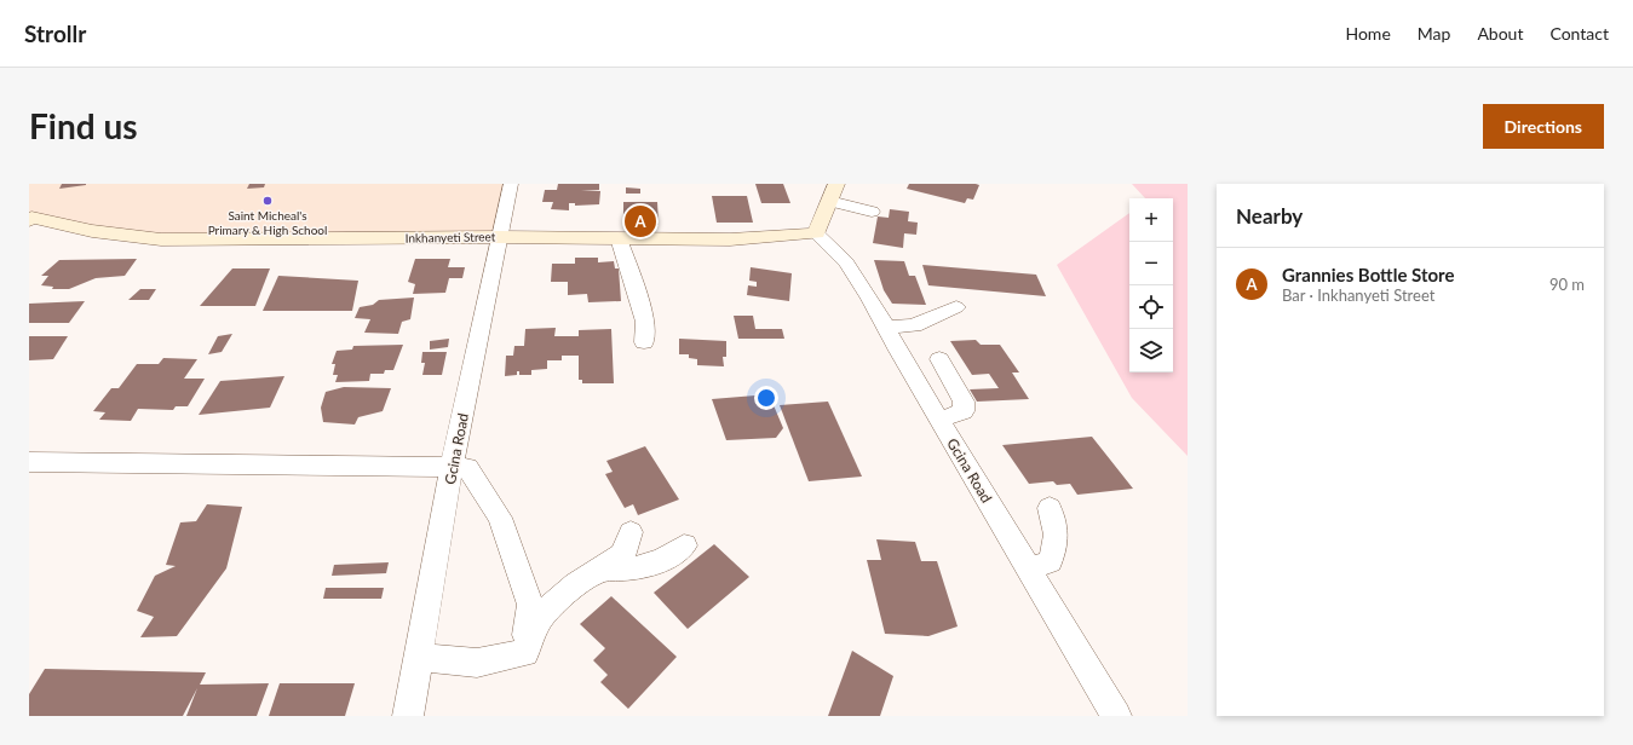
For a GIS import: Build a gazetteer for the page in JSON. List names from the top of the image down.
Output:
{
  "streets": {
    "street": ["Inkhanyeti Street", "Gcina Road"]
  },
  "crossings": [
    ["Inkhanyeti Street", "Gcina Road"]
  ],
  "places": ["Saint Micheal's Primary & High School"],
  "page": {
    "header": "Strollr",
    "nav": [
      "Home",
      "Map",
      "About",
      "Contact"
    ],
    "buttons": "Directions",
    "title": "Find us",
    "heading": "Nearby",
    "map_buttons": ["+", "−"],
    "pins": "A",
    "list": [
      {
        "mark": "A",
        "name": "Grannies Bottle Store",
        "note": "Bar · Inkhanyeti Street",
        "value": "90 m"
      }
    ]
  }
}
